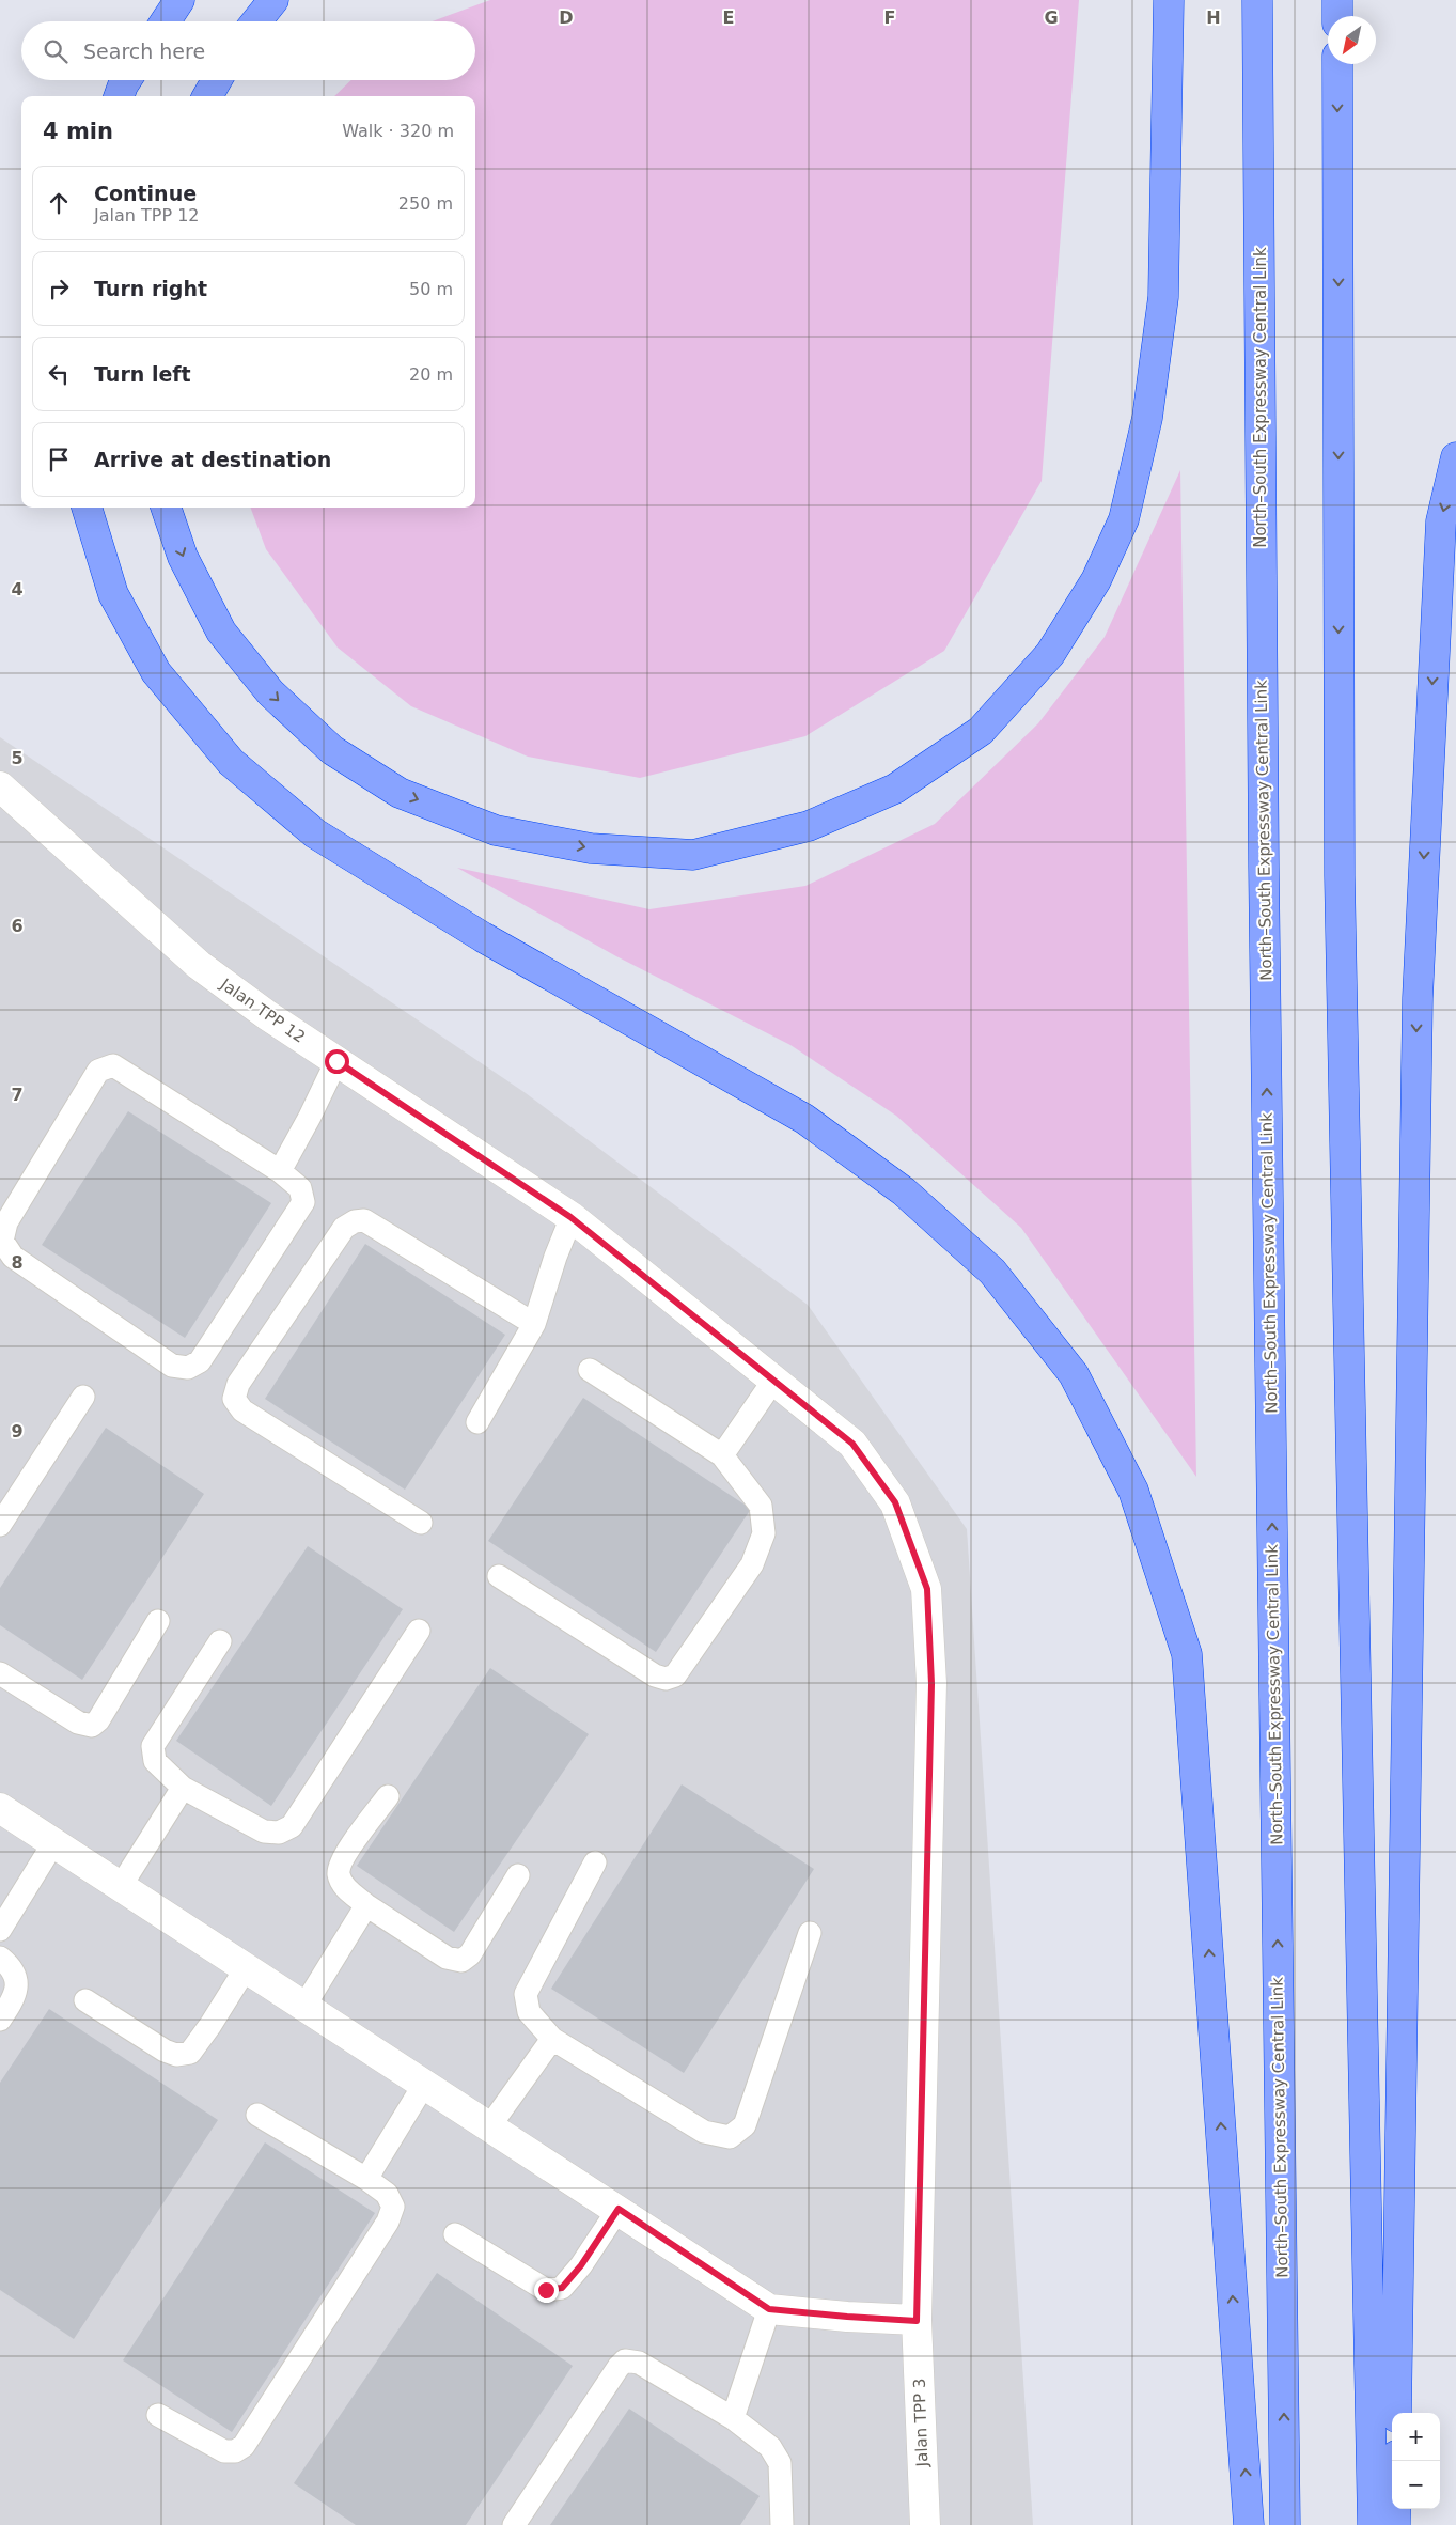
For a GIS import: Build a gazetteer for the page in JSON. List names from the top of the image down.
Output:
{
  "streets": {
    "highway": ["North–South Expressway Central Link"],
    "street": ["Jalan TPP 12", "Jalan TPP 3"]
  },
  "crossings": [
    ["Jalan TPP 12", "Jalan TPP 3"]
  ],
  "north": "bottom left",
  "page": {
    "search": "Search here",
    "heading": ["4 min", "Walk · 320 m"],
    "list": [
      ["Continue", "Jalan TPP 12", "250 m"],
      ["Turn right", "50 m"],
      ["Turn left", "20 m"],
      "Arrive at destination"
    ],
    "map_buttons": ["+", "−"]
  },
  "grid": {
    "columns": [
      "D",
      "E",
      "F",
      "G",
      "H"
    ],
    "rows": [
      "4",
      "5",
      "6",
      "7",
      "8",
      "9"
    ]
  }
}
